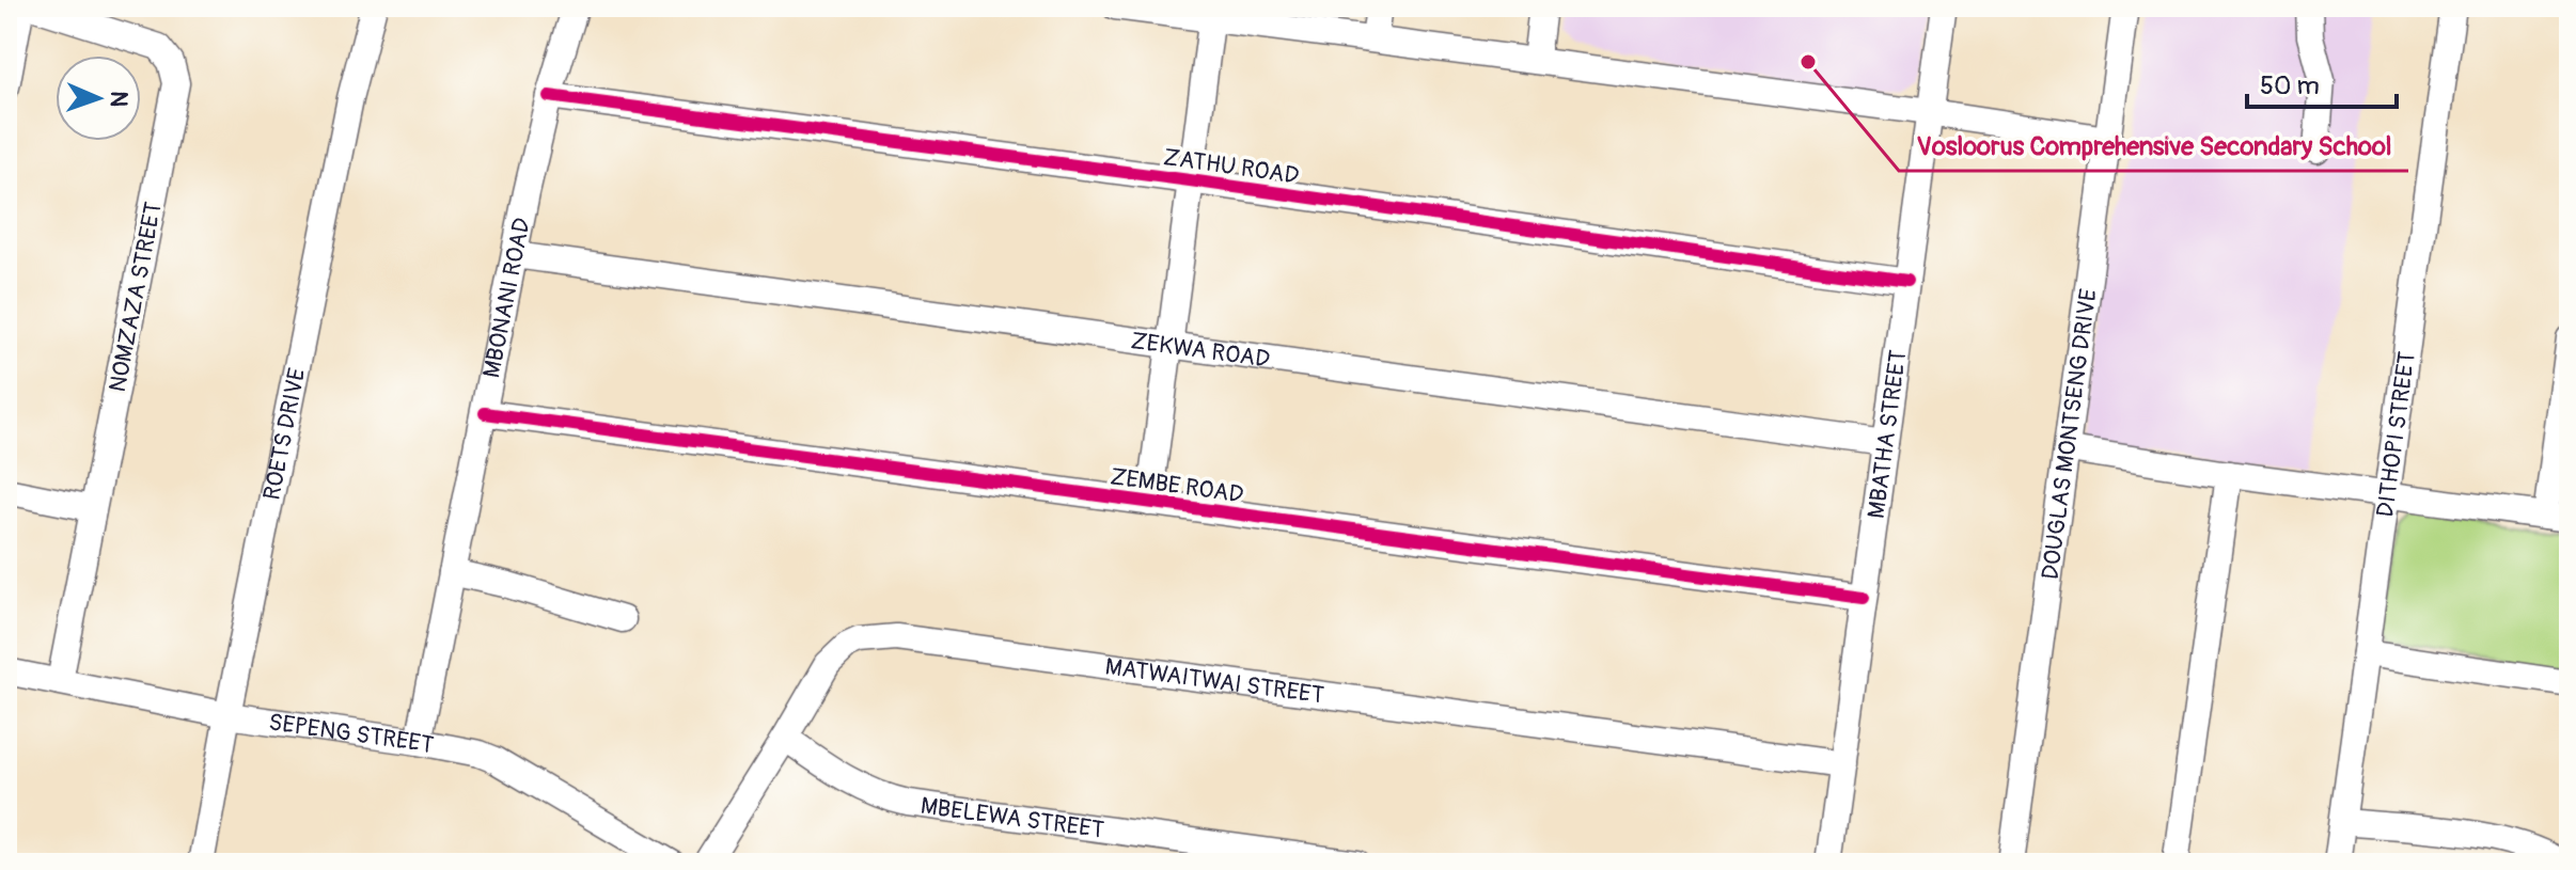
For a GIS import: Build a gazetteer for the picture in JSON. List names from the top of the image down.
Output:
{
  "streets": {
    "street": [
      "ZATHU ROAD",
      "NOMZAZA STREET",
      "MBONANI ROAD",
      "ZEKWA ROAD",
      "ROETS DRIVE",
      "DITHOPI STREET",
      "MBATHA STREET",
      "DOUGLAS MONTSENG DRIVE",
      "ZEMBE ROAD",
      "MATWAITWAI STREET",
      "SEPENG STREET",
      "MBELEWA STREET"
    ]
  },
  "crossings": [
    ["ZATHU ROAD", "MBONANI ROAD"],
    ["ZATHU ROAD", "MBATHA STREET"],
    ["NOMZAZA STREET", "SEPENG STREET"],
    ["MBONANI ROAD", "ZEKWA ROAD"],
    ["MBONANI ROAD", "ZEMBE ROAD"],
    ["MBONANI ROAD", "SEPENG STREET"],
    ["ZEKWA ROAD", "MBATHA STREET"],
    ["ROETS DRIVE", "SEPENG STREET"],
    ["MBATHA STREET", "ZEMBE ROAD"],
    ["MBATHA STREET", "MATWAITWAI STREET"],
    ["MATWAITWAI STREET", "MBELEWA STREET"]
  ],
  "places": ["Vosloorus Comprehensive Secondary School"],
  "scale_bar": "50 m",
  "north": "right"
}
